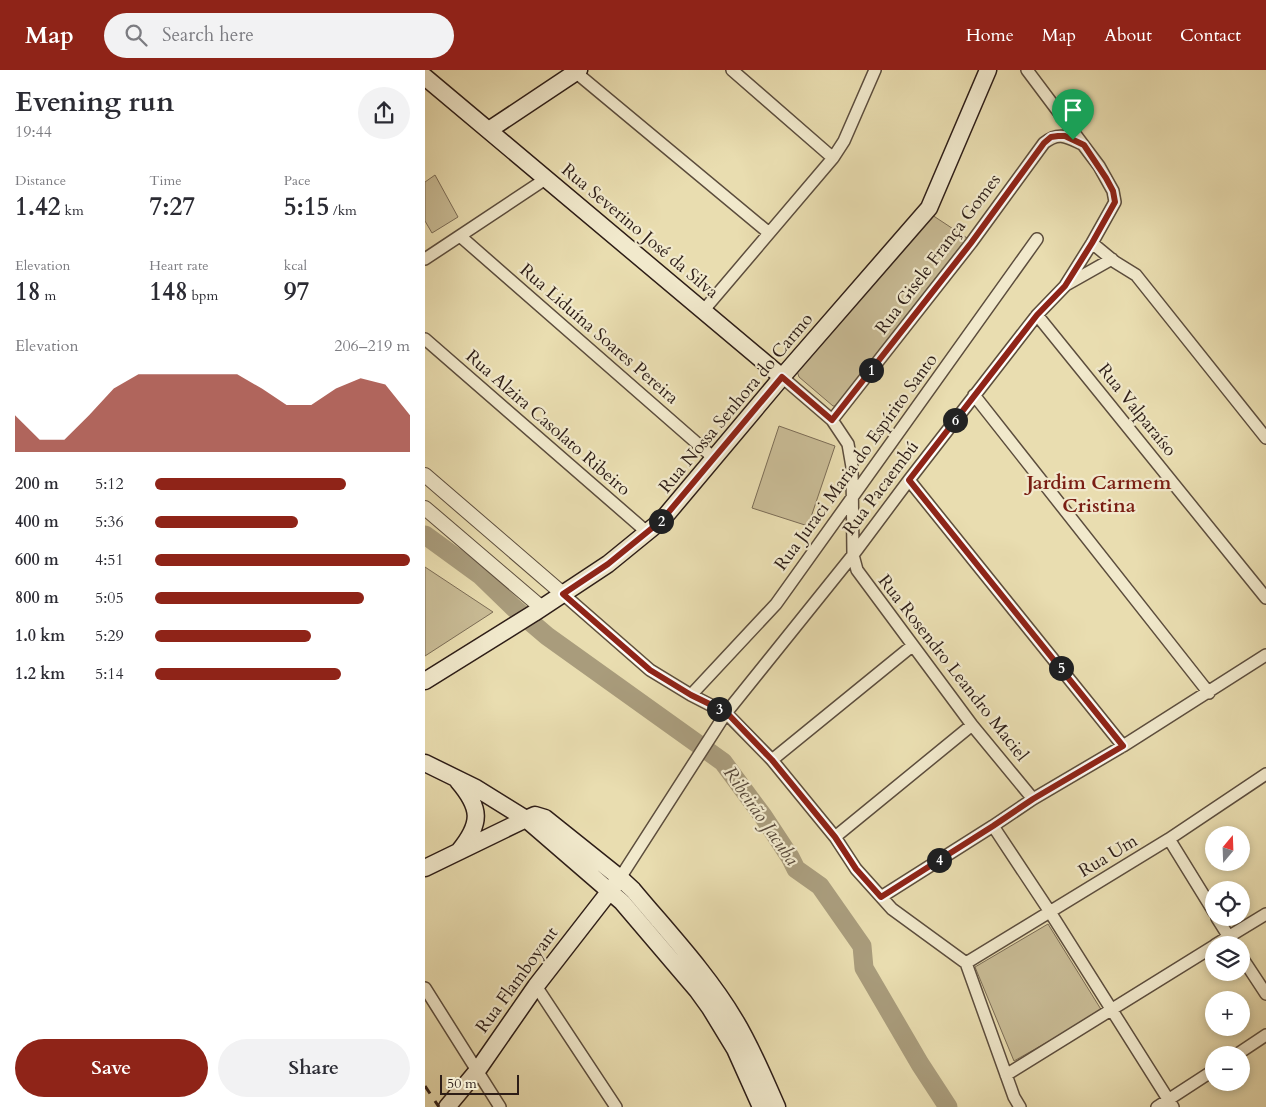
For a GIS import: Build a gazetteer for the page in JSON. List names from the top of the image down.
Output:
{
  "streets": {
    "main road": ["Rua Severino José da Silva", "Rua Nossa Senhora do Carmo", "Rua Flamboyant"],
    "street": [
      "Rua Gisele França Gomes",
      "Rua Liduína Soares Pereira",
      "Rua Valparaíso",
      "Rua Alzira Casolato Ribeiro",
      "Rua Juraci Maria do Espírito Santo",
      "Rua Pacaembú",
      "Rua Rosendro Leandro Maciel",
      "Rua Um"
    ]
  },
  "crossings": [
    ["Rua Severino José da Silva", "Rua Gisele França Gomes"],
    ["Rua Severino José da Silva", "Rua Nossa Senhora do Carmo"],
    ["Rua Severino José da Silva", "Rua Juraci Maria do Espírito Santo"],
    ["Rua Severino José da Silva", "Rua Pacaembú"],
    ["Rua Severino José da Silva", "Rua Rosendro Leandro Maciel"],
    ["Rua Gisele França Gomes", "Rua Pacaembú"],
    ["Rua Liduína Soares Pereira", "Rua Nossa Senhora do Carmo"],
    ["Rua Nossa Senhora do Carmo", "Rua Alzira Casolato Ribeiro"],
    ["Rua Valparaíso", "Rua Pacaembú"],
    ["Rua Pacaembú", "Rua Rosendro Leandro Maciel"],
    ["Rua Pacaembú", "Rua Flamboyant"]
  ],
  "districts": ["Jardim Carmem Cristina"],
  "water": ["Ribeirão Jacuba"],
  "scale_bar": "50 m",
  "north": "top",
  "page": {
    "header": "Map",
    "search": "Search here",
    "nav": [
      "Home",
      "Map",
      "About",
      "Contact"
    ],
    "heading": ["Evening run", "19:44"],
    "stats": [
      ["Distance", "1.42 km"],
      ["Time", "7:27"],
      ["Pace", "5:15 /km"],
      ["Elevation", "18 m"],
      ["Heart rate", "148 bpm"],
      ["kcal", "97"]
    ],
    "chart": ["Elevation", "206–219 m"],
    "pins": [
      "1",
      "6",
      "2",
      "5",
      "3",
      "4"
    ],
    "list": [
      {
        "name": "200 m",
        "note": "5:12"
      },
      {
        "name": "400 m",
        "note": "5:36"
      },
      {
        "name": "600 m",
        "note": "4:51"
      },
      {
        "name": "800 m",
        "note": "5:05"
      },
      {
        "name": "1.0 km",
        "note": "5:29"
      },
      {
        "name": "1.2 km",
        "note": "5:14"
      }
    ],
    "map_buttons": ["+", "−"],
    "buttons": ["Save", "Share"],
    "scale": "50 m"
  }
}
